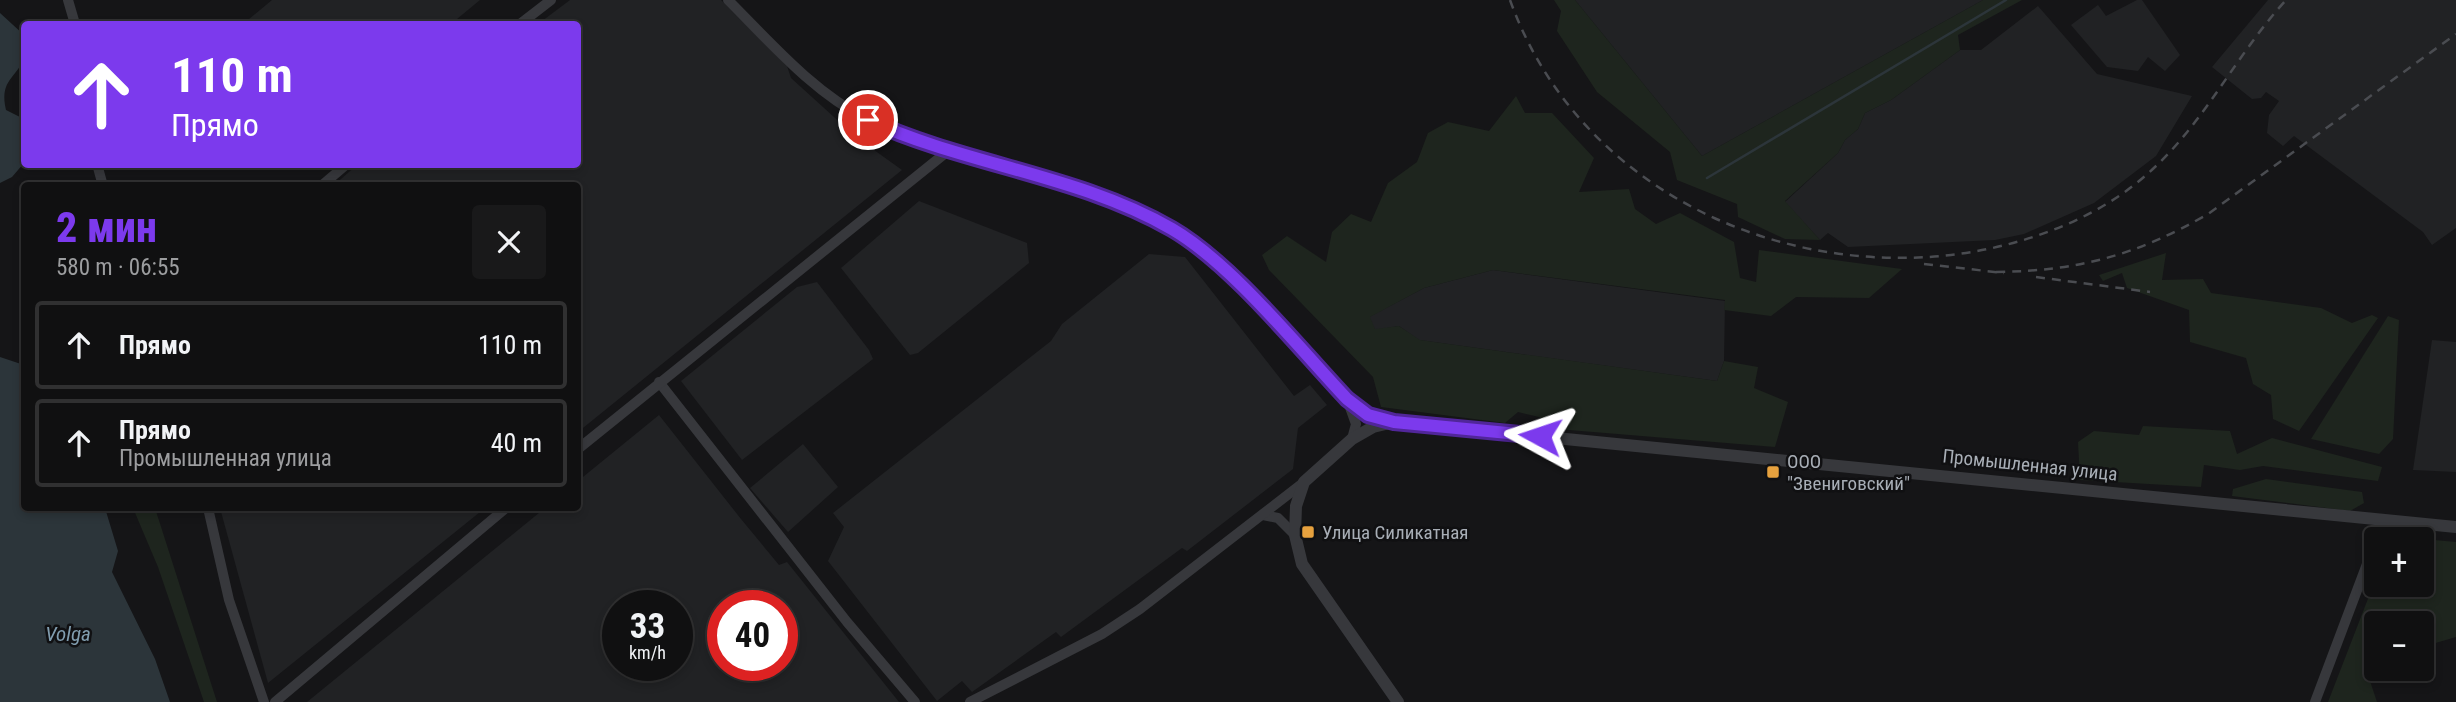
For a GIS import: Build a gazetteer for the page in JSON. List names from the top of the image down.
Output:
{
  "streets": {
    "street": ["Промышленная улица"]
  },
  "water": ["Volga"],
  "places": {
    "transit": ["ООО \"Звениговский\"", "Улица Силикатная"]
  },
  "page": {
    "turn": ["110 m", "Прямо"],
    "heading": ["2 мин", "580 m · 06:55"],
    "list": [
      {
        "name": "Прямо",
        "value": "110 m"
      },
      {
        "name": "Прямо",
        "note": "Промышленная улица",
        "value": "40 m"
      }
    ],
    "map_buttons": ["+", "−"],
    "speed": "33 km/h",
    "limit": "40"
  }
}
